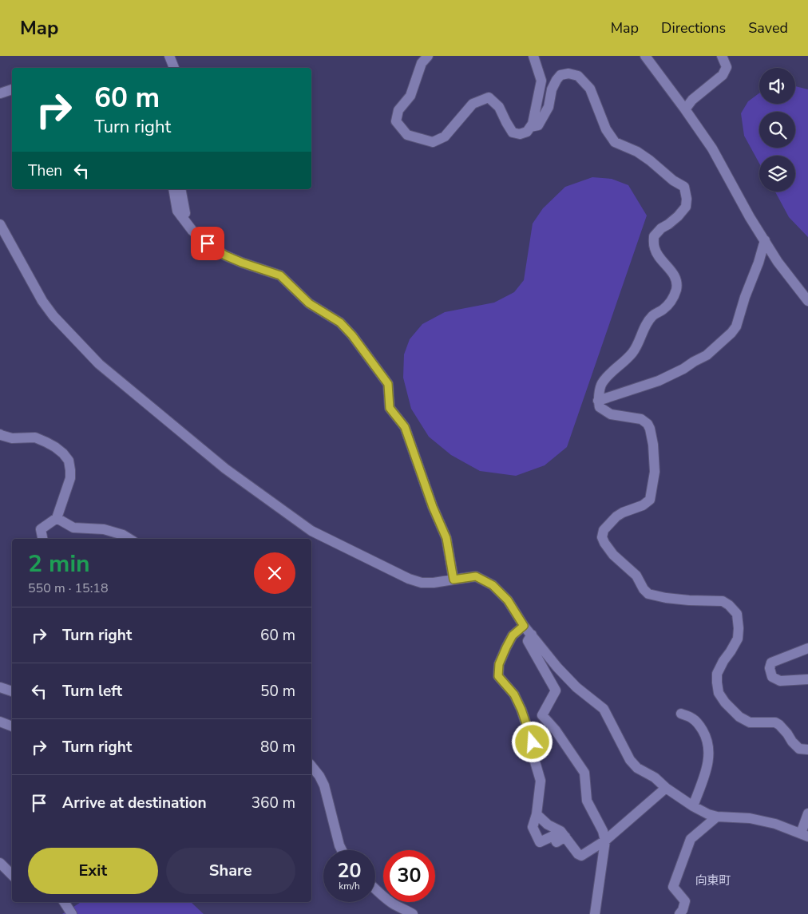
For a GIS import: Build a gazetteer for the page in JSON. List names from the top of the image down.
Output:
{
  "districts": ["向東町"],
  "page": {
    "header": "Map",
    "nav": ["Map", "Directions", "Saved"],
    "turn": ["60 m", "Turn right"],
    "then": "Then",
    "heading": ["2 min", "550 m · 15:18"],
    "list": [
      {
        "name": "Turn right",
        "value": "60 m"
      },
      {
        "name": "Turn left",
        "value": "50 m"
      },
      {
        "name": "Turn right",
        "value": "80 m"
      },
      {
        "name": "Arrive at destination",
        "value": "360 m"
      }
    ],
    "buttons": ["Exit", "Share"],
    "speed": "20 km/h",
    "limit": "30"
  }
}
